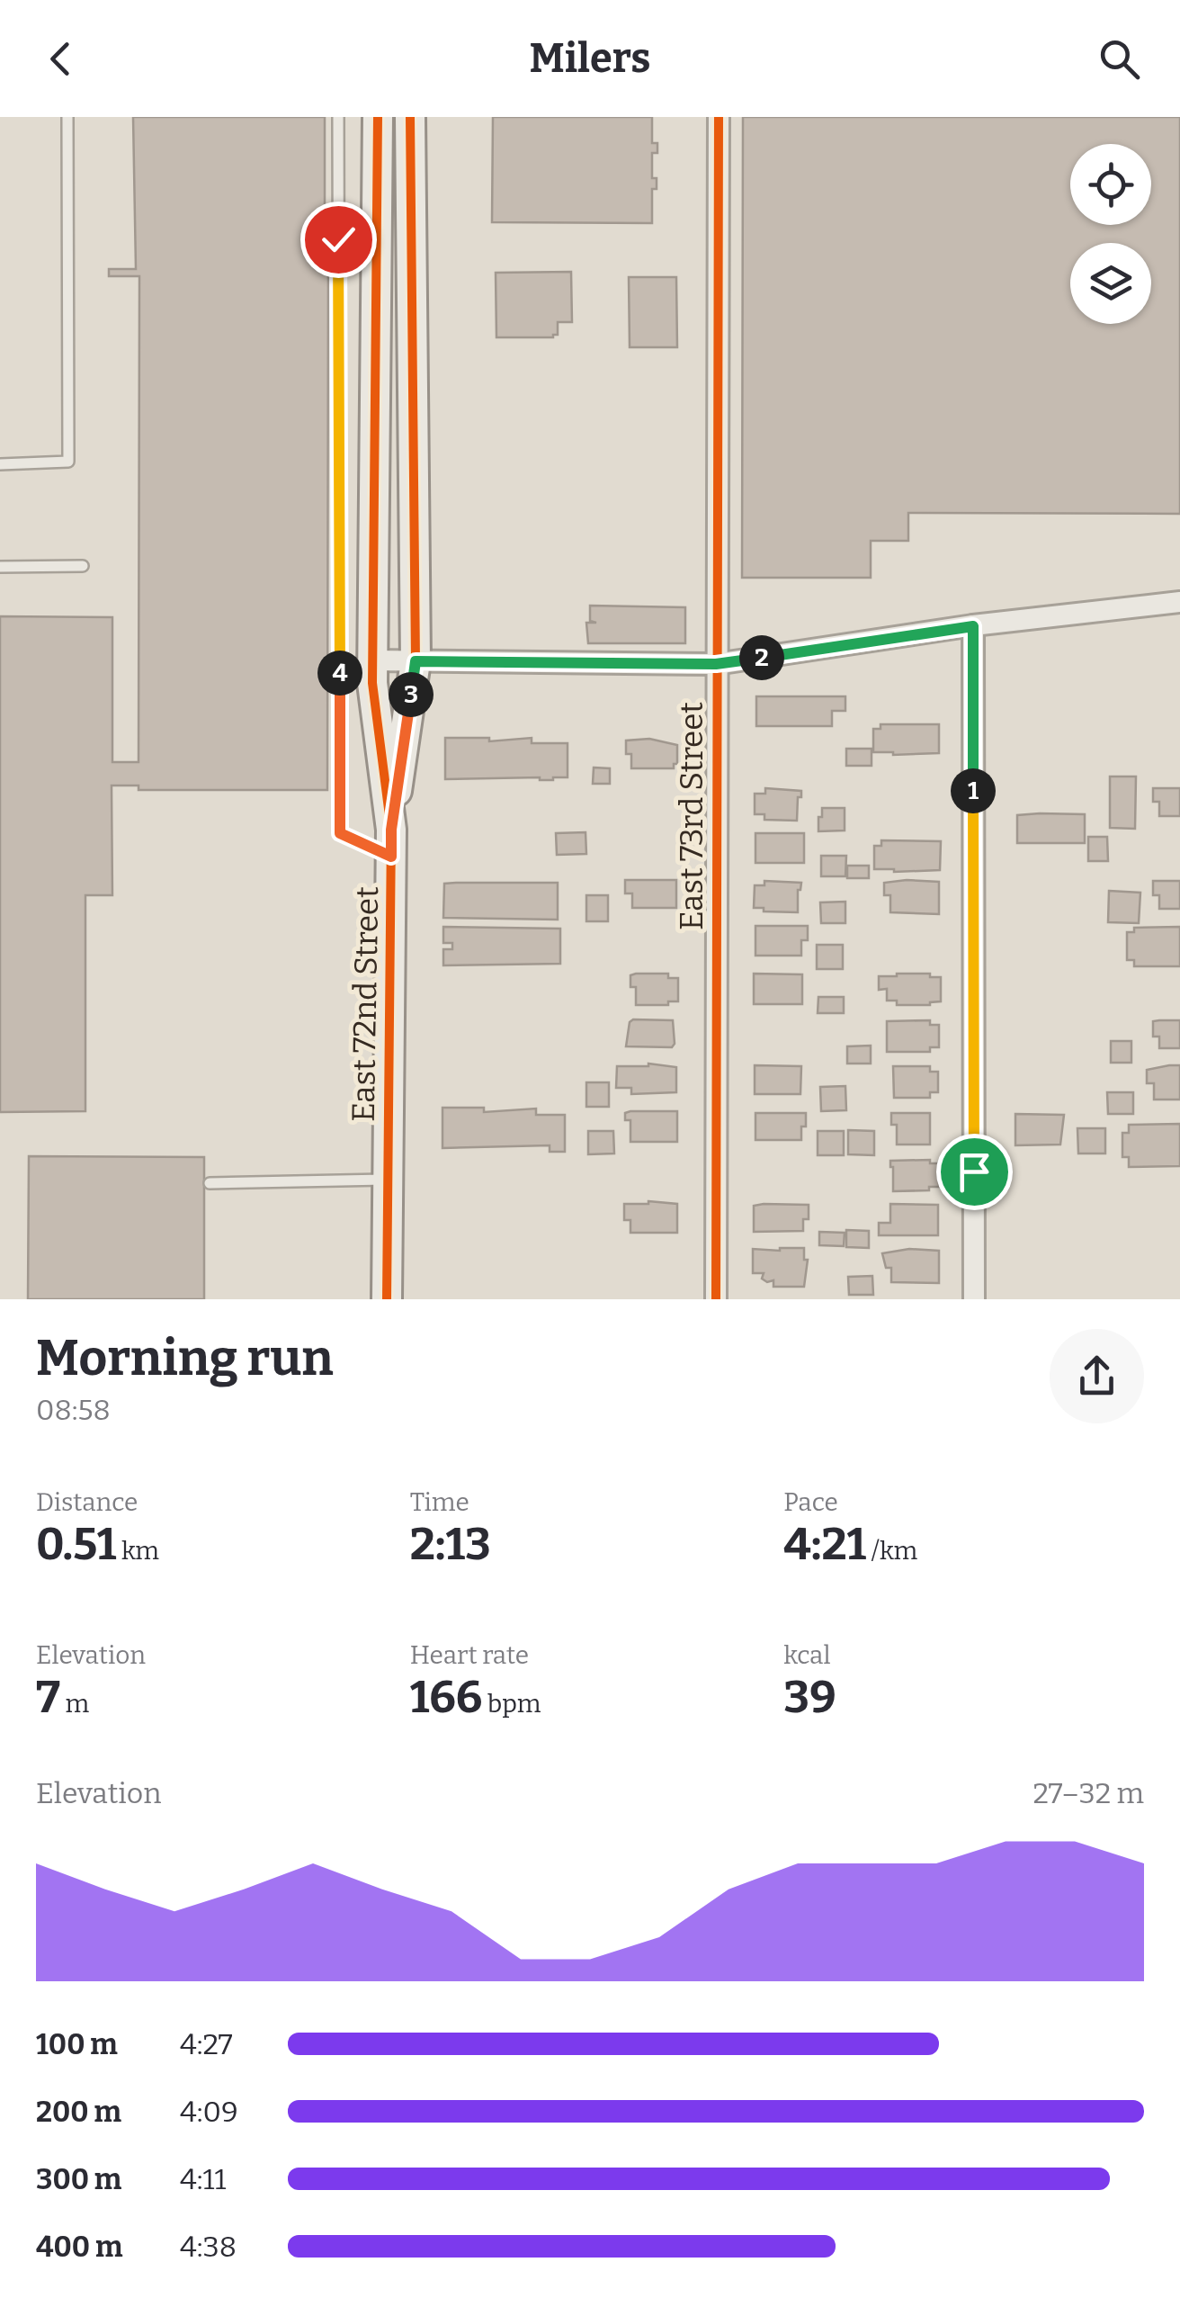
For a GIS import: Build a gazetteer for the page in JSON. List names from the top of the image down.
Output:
{
  "streets": {
    "main road": ["East 72nd Street"],
    "street": ["East 73rd Street"]
  },
  "page": {
    "header": "Milers",
    "pins": [
      "2",
      "4",
      "3",
      "1"
    ],
    "heading": ["Morning run", "08:58"],
    "stats": [
      ["Distance", "0.51 km"],
      ["Time", "2:13"],
      ["Pace", "4:21 /km"],
      ["Elevation", "7 m"],
      ["Heart rate", "166 bpm"],
      ["kcal", "39"]
    ],
    "chart": ["Elevation", "27–32 m"],
    "list": [
      {
        "name": "100 m",
        "note": "4:27"
      },
      {
        "name": "200 m",
        "note": "4:09"
      },
      {
        "name": "300 m",
        "note": "4:11"
      },
      {
        "name": "400 m",
        "note": "4:38"
      }
    ]
  }
}
